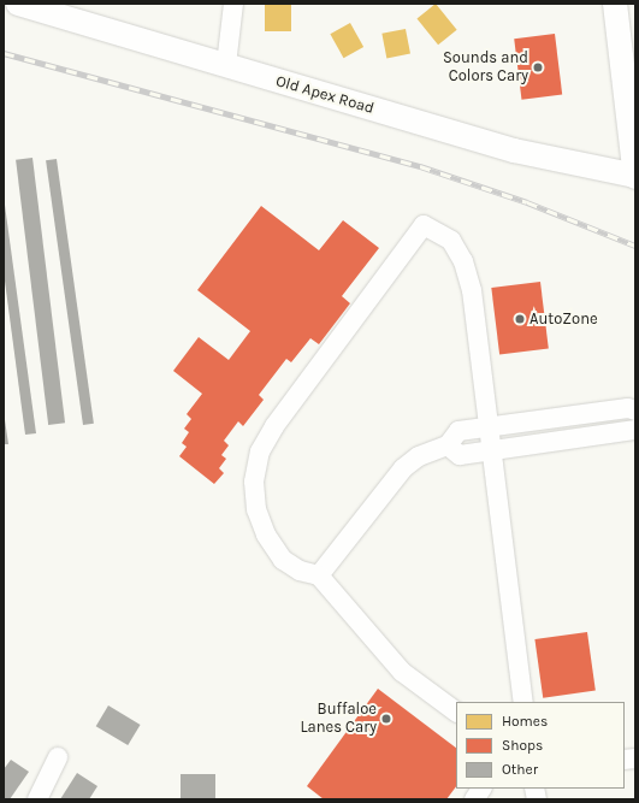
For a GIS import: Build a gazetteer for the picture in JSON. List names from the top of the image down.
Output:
{
  "streets": {
    "main road": ["Old Apex Road"]
  },
  "places": ["Sounds and Colors Cary", "AutoZone", "Buffaloe Lanes Cary"],
  "legend": ["Homes", "Shops", "Other"]
}
